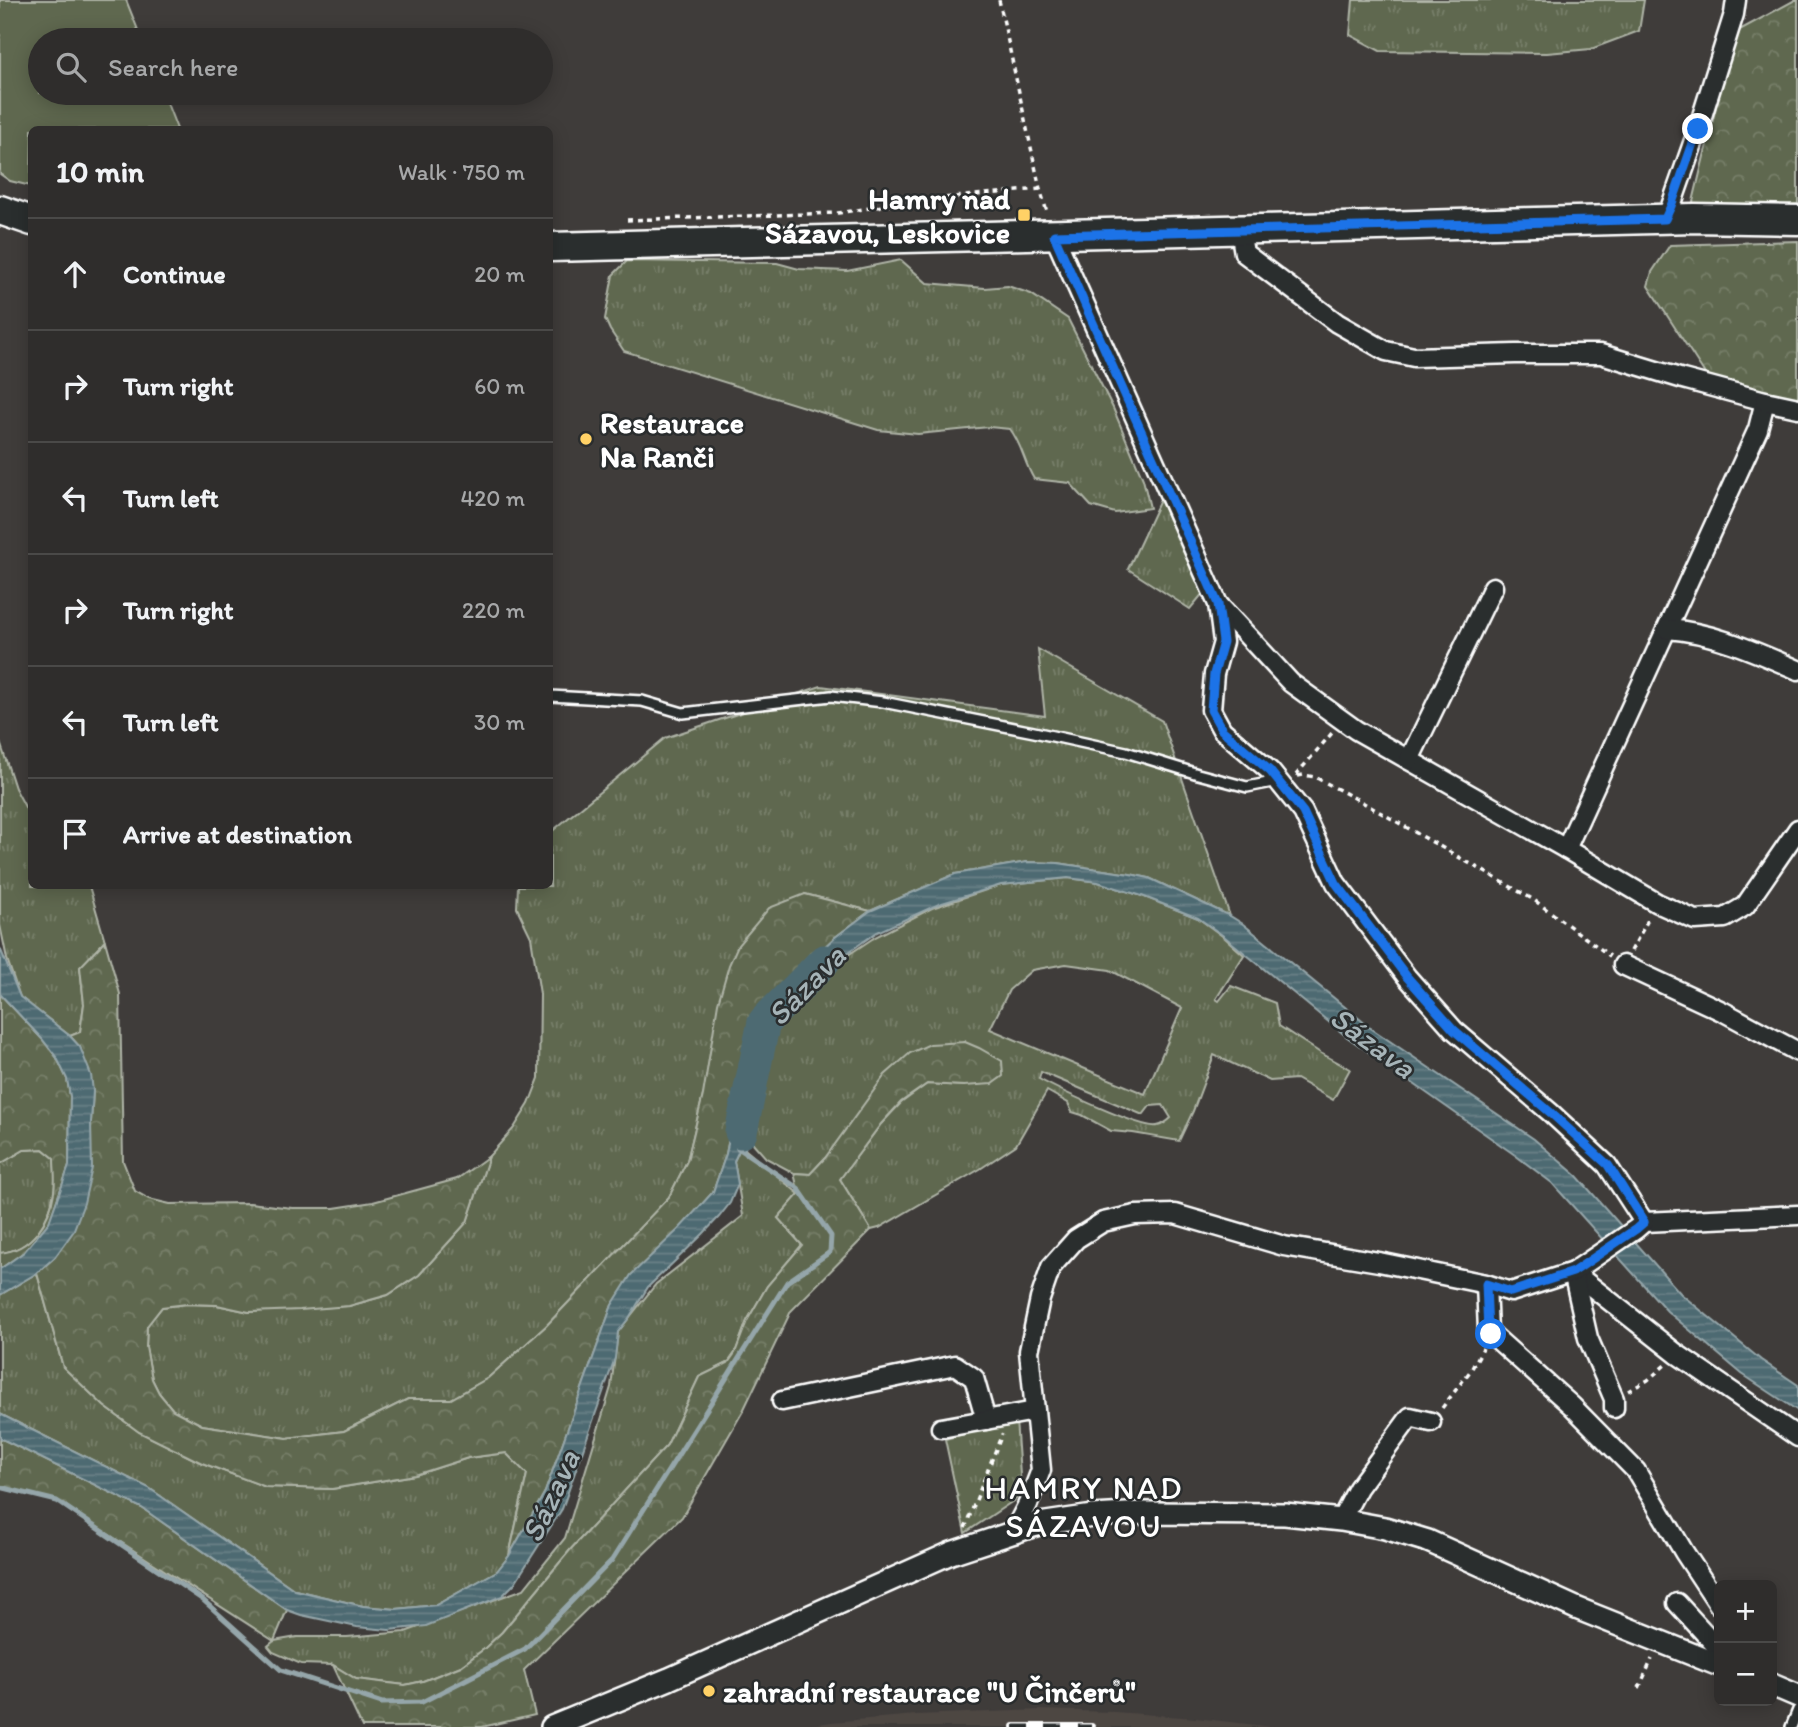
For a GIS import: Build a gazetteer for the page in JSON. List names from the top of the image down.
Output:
{
  "districts": ["HAMRY NAD SÁZAVOU"],
  "water": ["Sázava"],
  "places": {
    "transit": ["Hamry nad Sázavou, Leskovice"],
    "other": ["Restaurace Na Ranči", "zahradní restaurace \"U Činčerů\""]
  },
  "page": {
    "search": "Search here",
    "heading": ["10 min", "Walk · 750 m"],
    "list": [
      ["Continue", "20 m"],
      ["Turn right", "60 m"],
      ["Turn left", "420 m"],
      ["Turn right", "220 m"],
      ["Turn left", "30 m"],
      "Arrive at destination"
    ],
    "map_buttons": ["+", "−"]
  }
}
